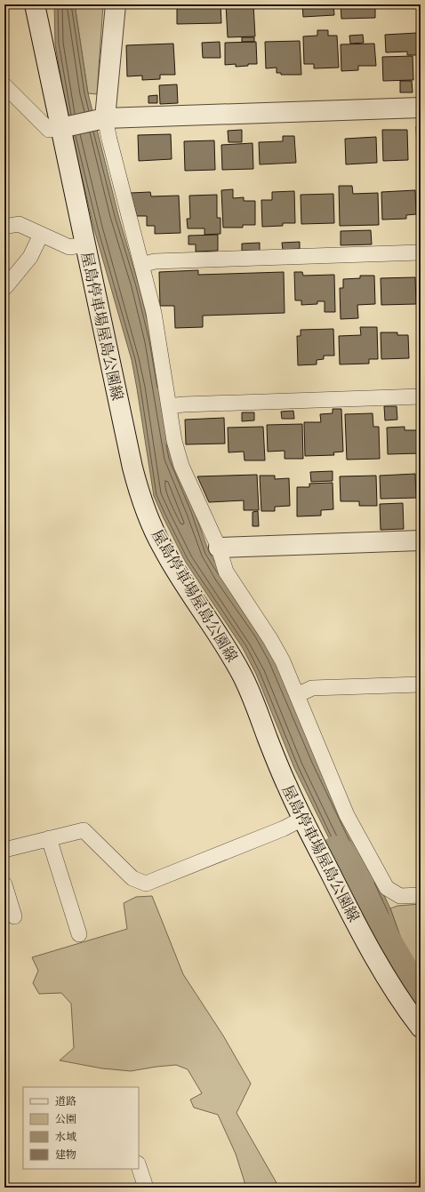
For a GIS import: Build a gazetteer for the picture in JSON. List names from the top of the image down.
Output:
{
  "streets": {
    "main road": ["屋島停車場屋島公園線"]
  },
  "legend": [
    "道路",
    "公園",
    "水域",
    "建物"
  ]
}
